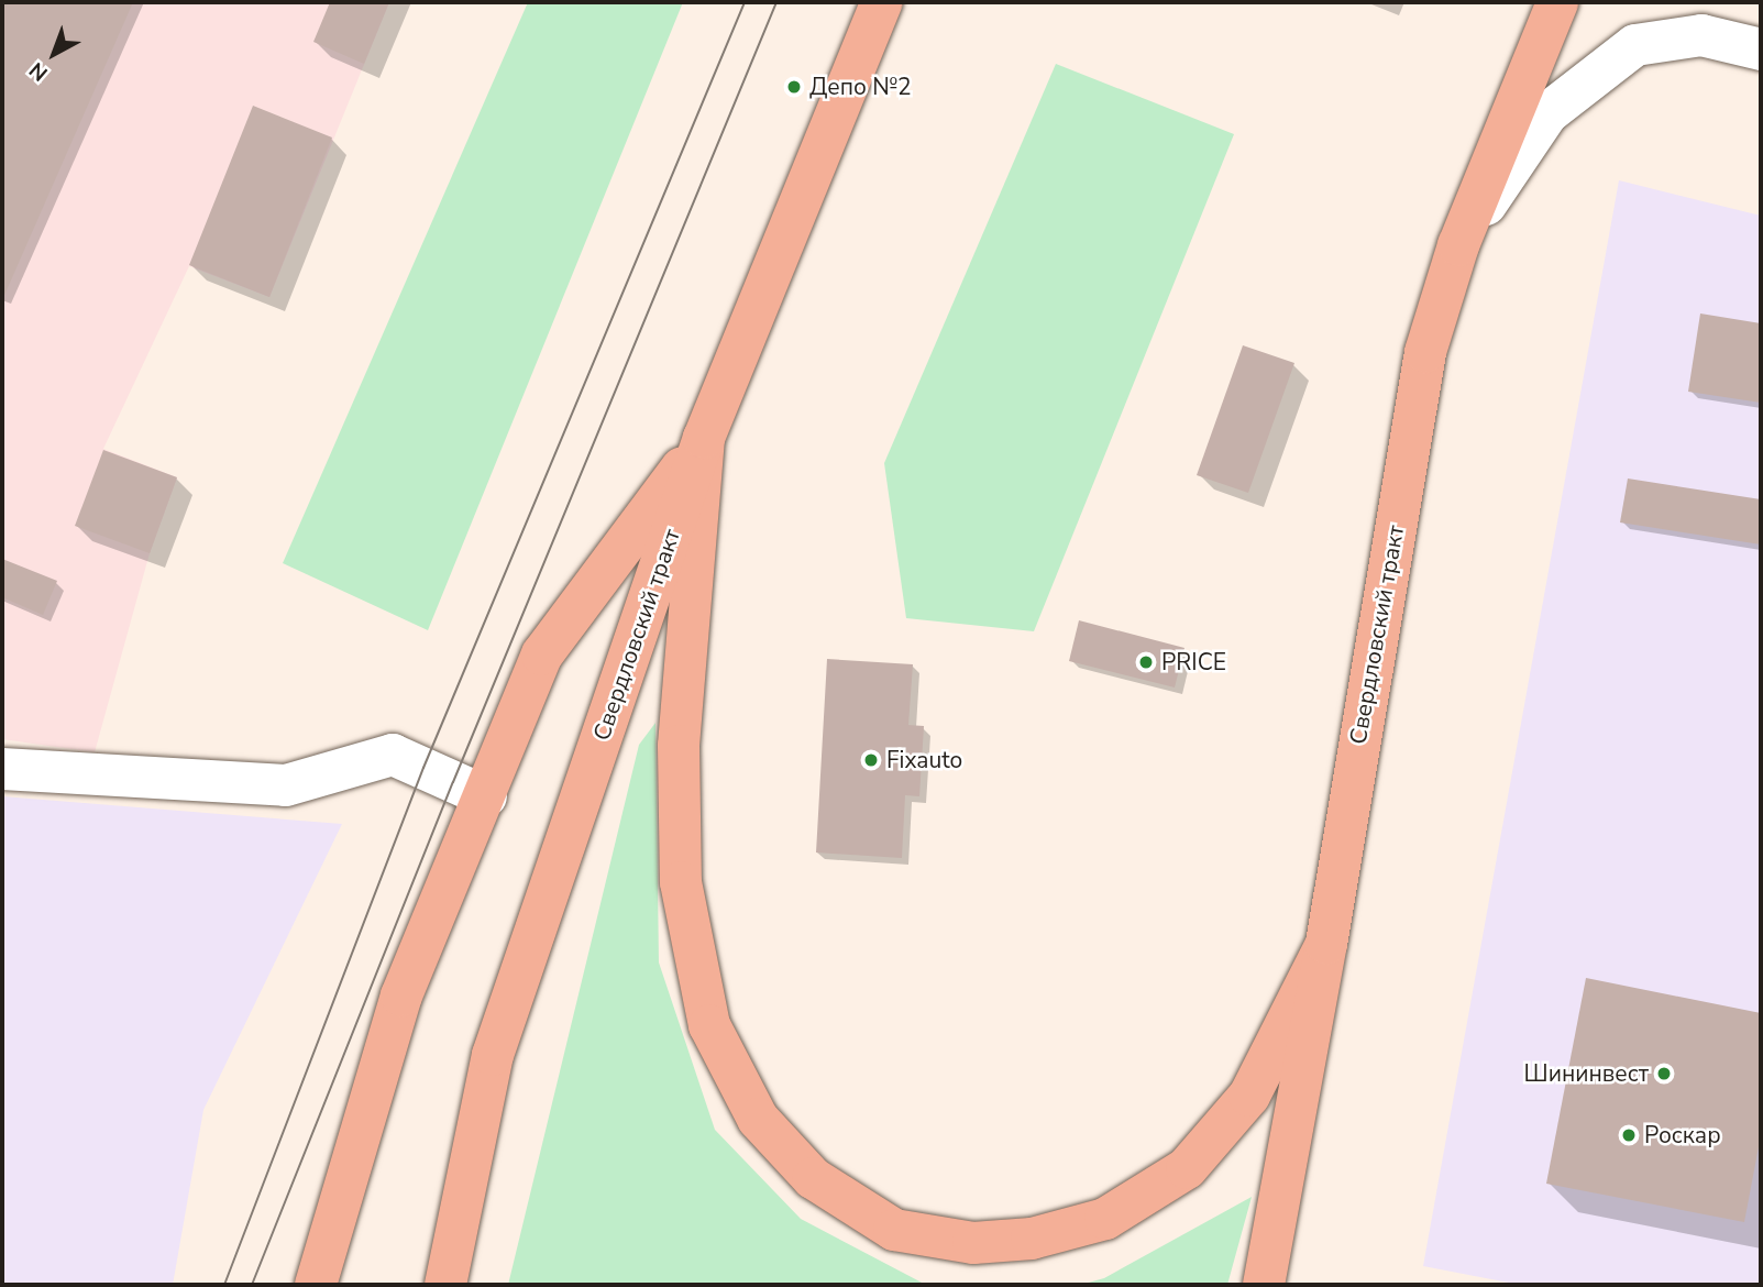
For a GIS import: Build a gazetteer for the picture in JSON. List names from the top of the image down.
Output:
{
  "streets": {
    "main road": ["Свердловский тракт"]
  },
  "places": [
    "Депо №2",
    "PRICE",
    "Fixauto",
    "Шининвест",
    "Роскар"
  ],
  "north": "bottom left"
}
